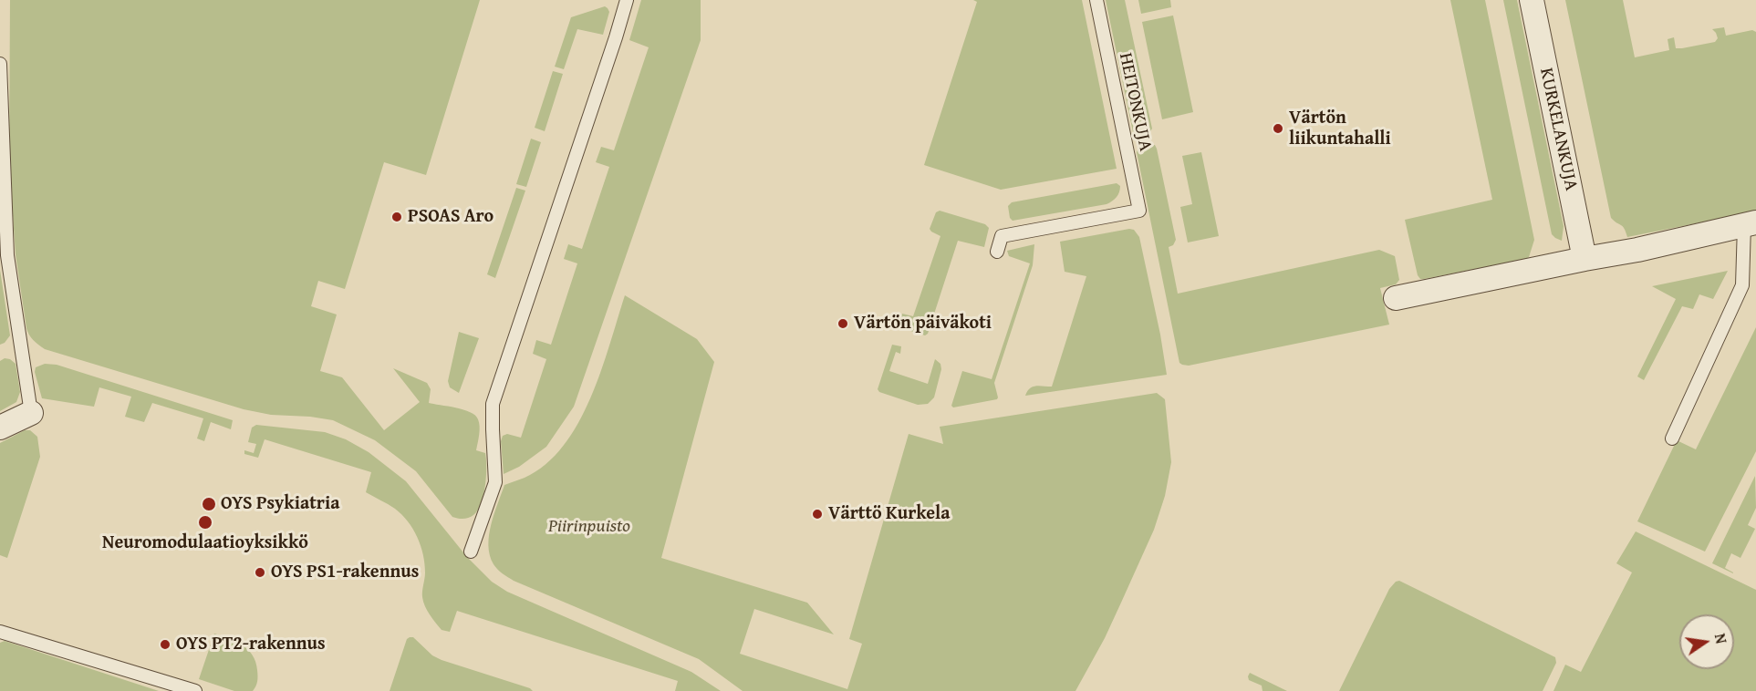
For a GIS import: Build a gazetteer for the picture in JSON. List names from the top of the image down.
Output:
{
  "streets": {
    "street": ["KURKELANKUJA"],
    "lane": ["HEITONKUJA"]
  },
  "parks": ["Piirinpuisto"],
  "places": [
    "Värtön liikuntahalli",
    "PSOAS Aro",
    "Värtön päiväkoti",
    "OYS Psykiatria",
    "Värttö Kurkela",
    "Neuromodulaatioyksikkö",
    "OYS PS1-rakennus",
    "OYS PT2-rakennus"
  ],
  "north": "right"
}
